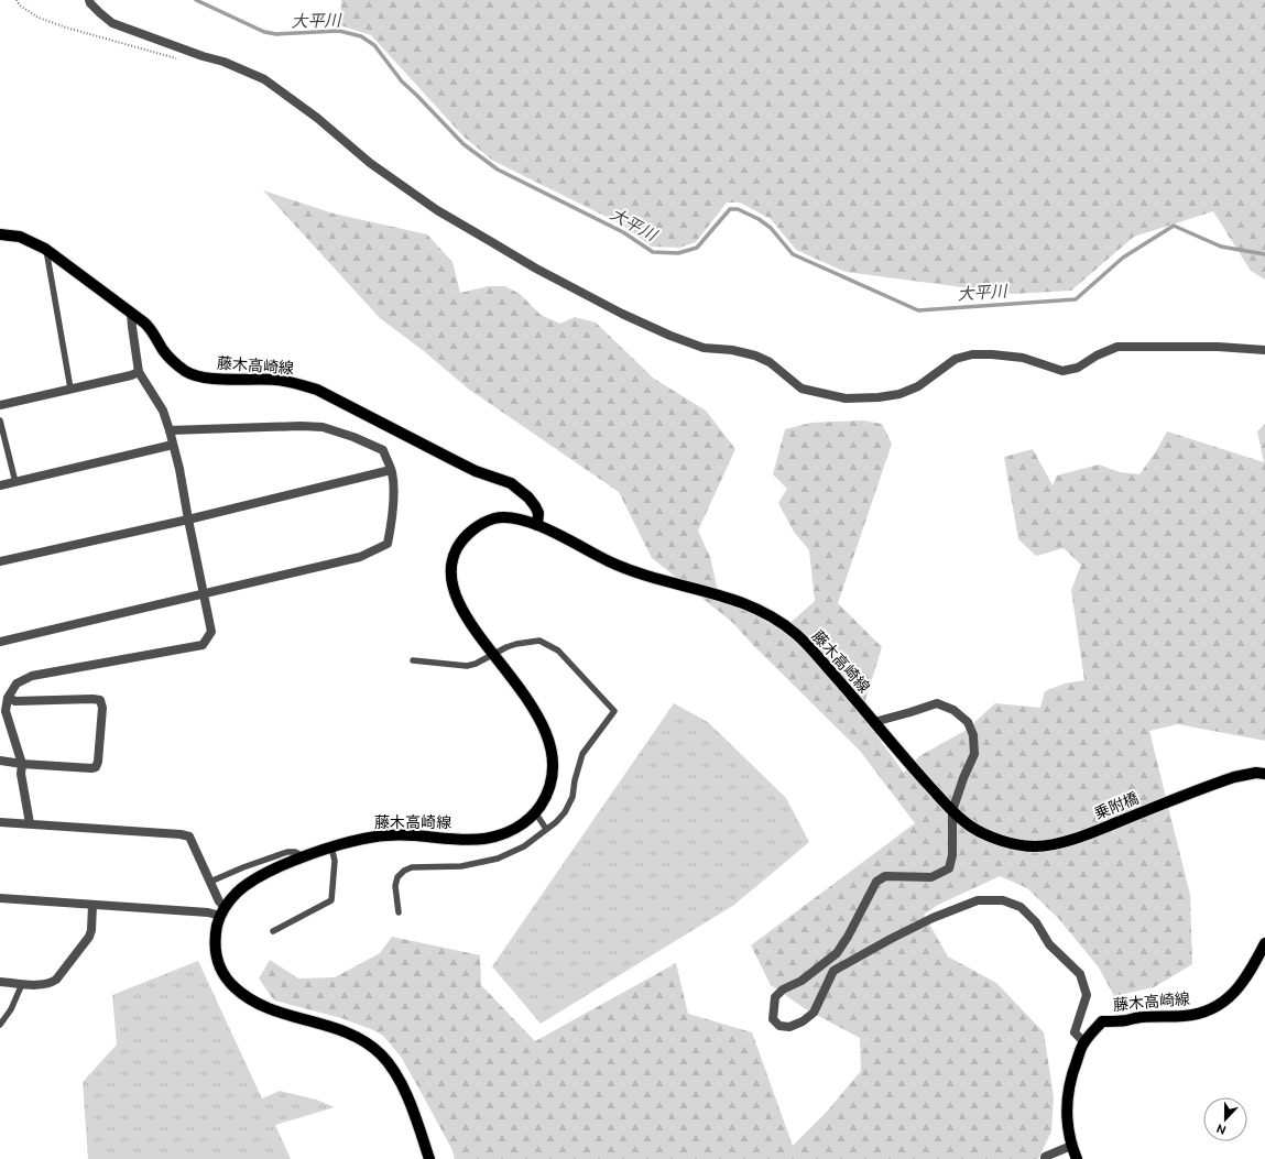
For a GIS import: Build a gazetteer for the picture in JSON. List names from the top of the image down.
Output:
{
  "streets": {
    "main road": ["藤木高崎線", "乗附橋"]
  },
  "crossings": [
    ["藤木高崎線", "乗附橋"]
  ],
  "water": ["大平川"],
  "north": "bottom"
}
